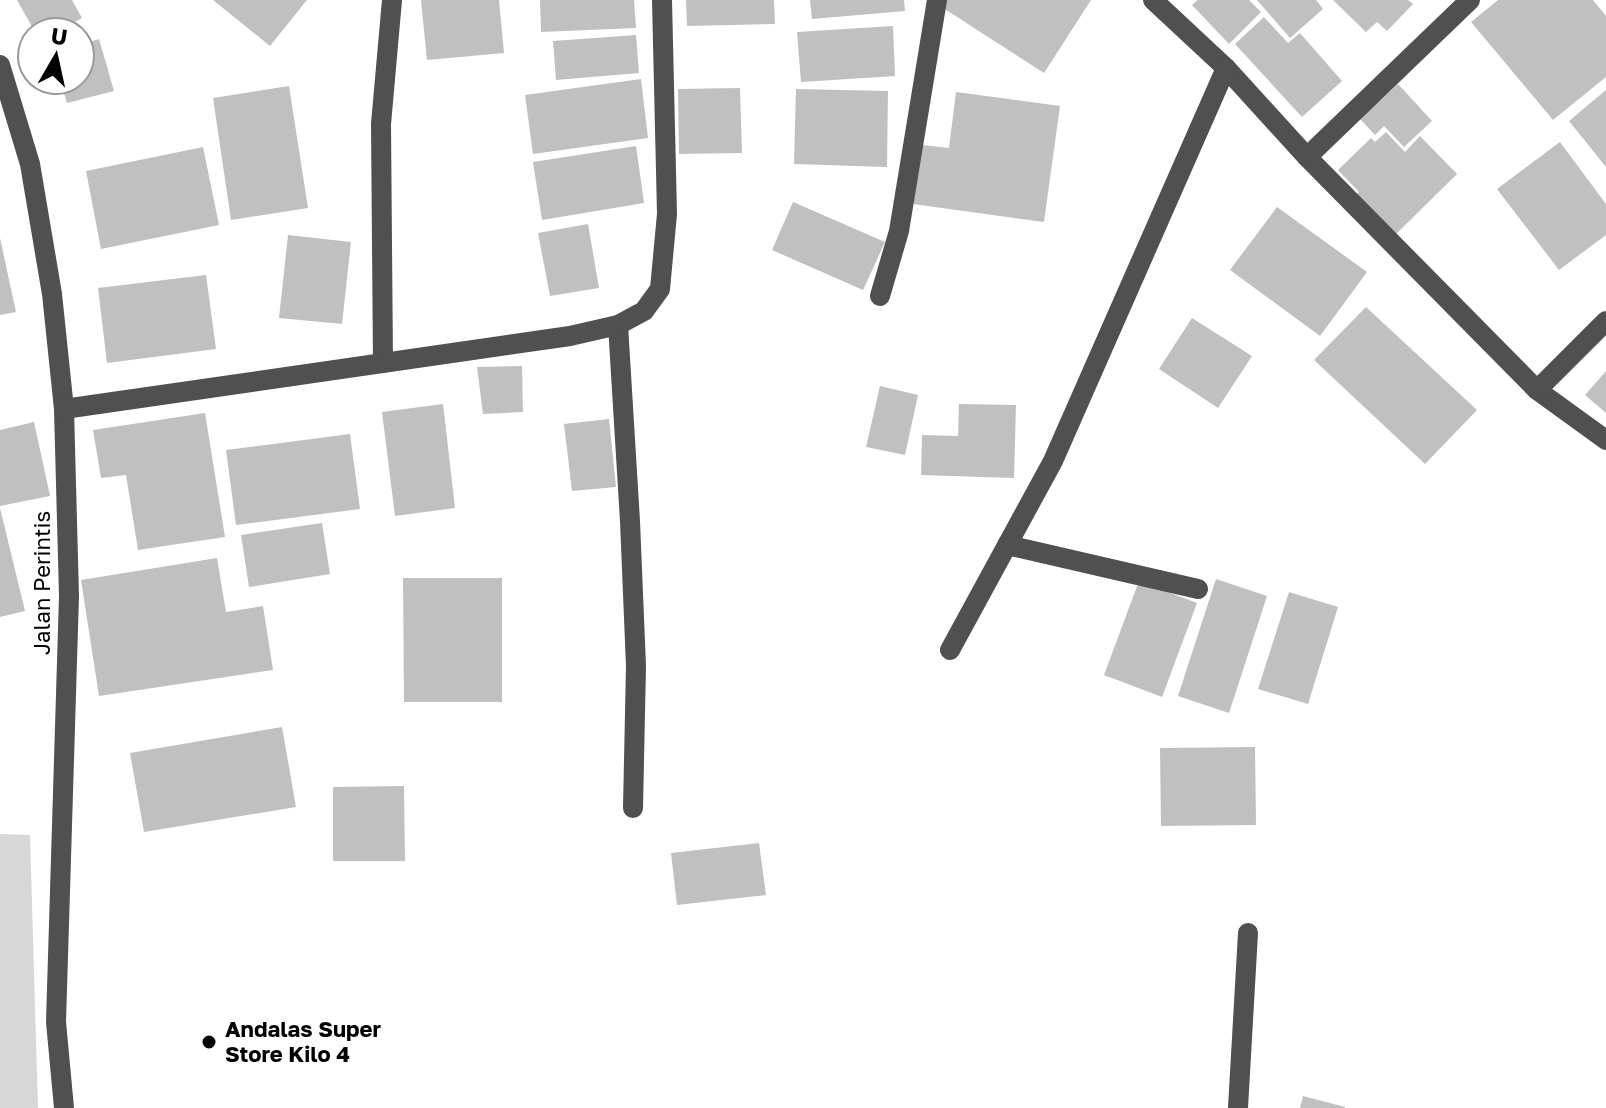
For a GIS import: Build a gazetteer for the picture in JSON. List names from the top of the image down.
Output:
{
  "streets": {
    "street": ["Jalan Perintis"]
  },
  "places": ["Andalas Super Store Kilo 4"],
  "north": "top"
}
